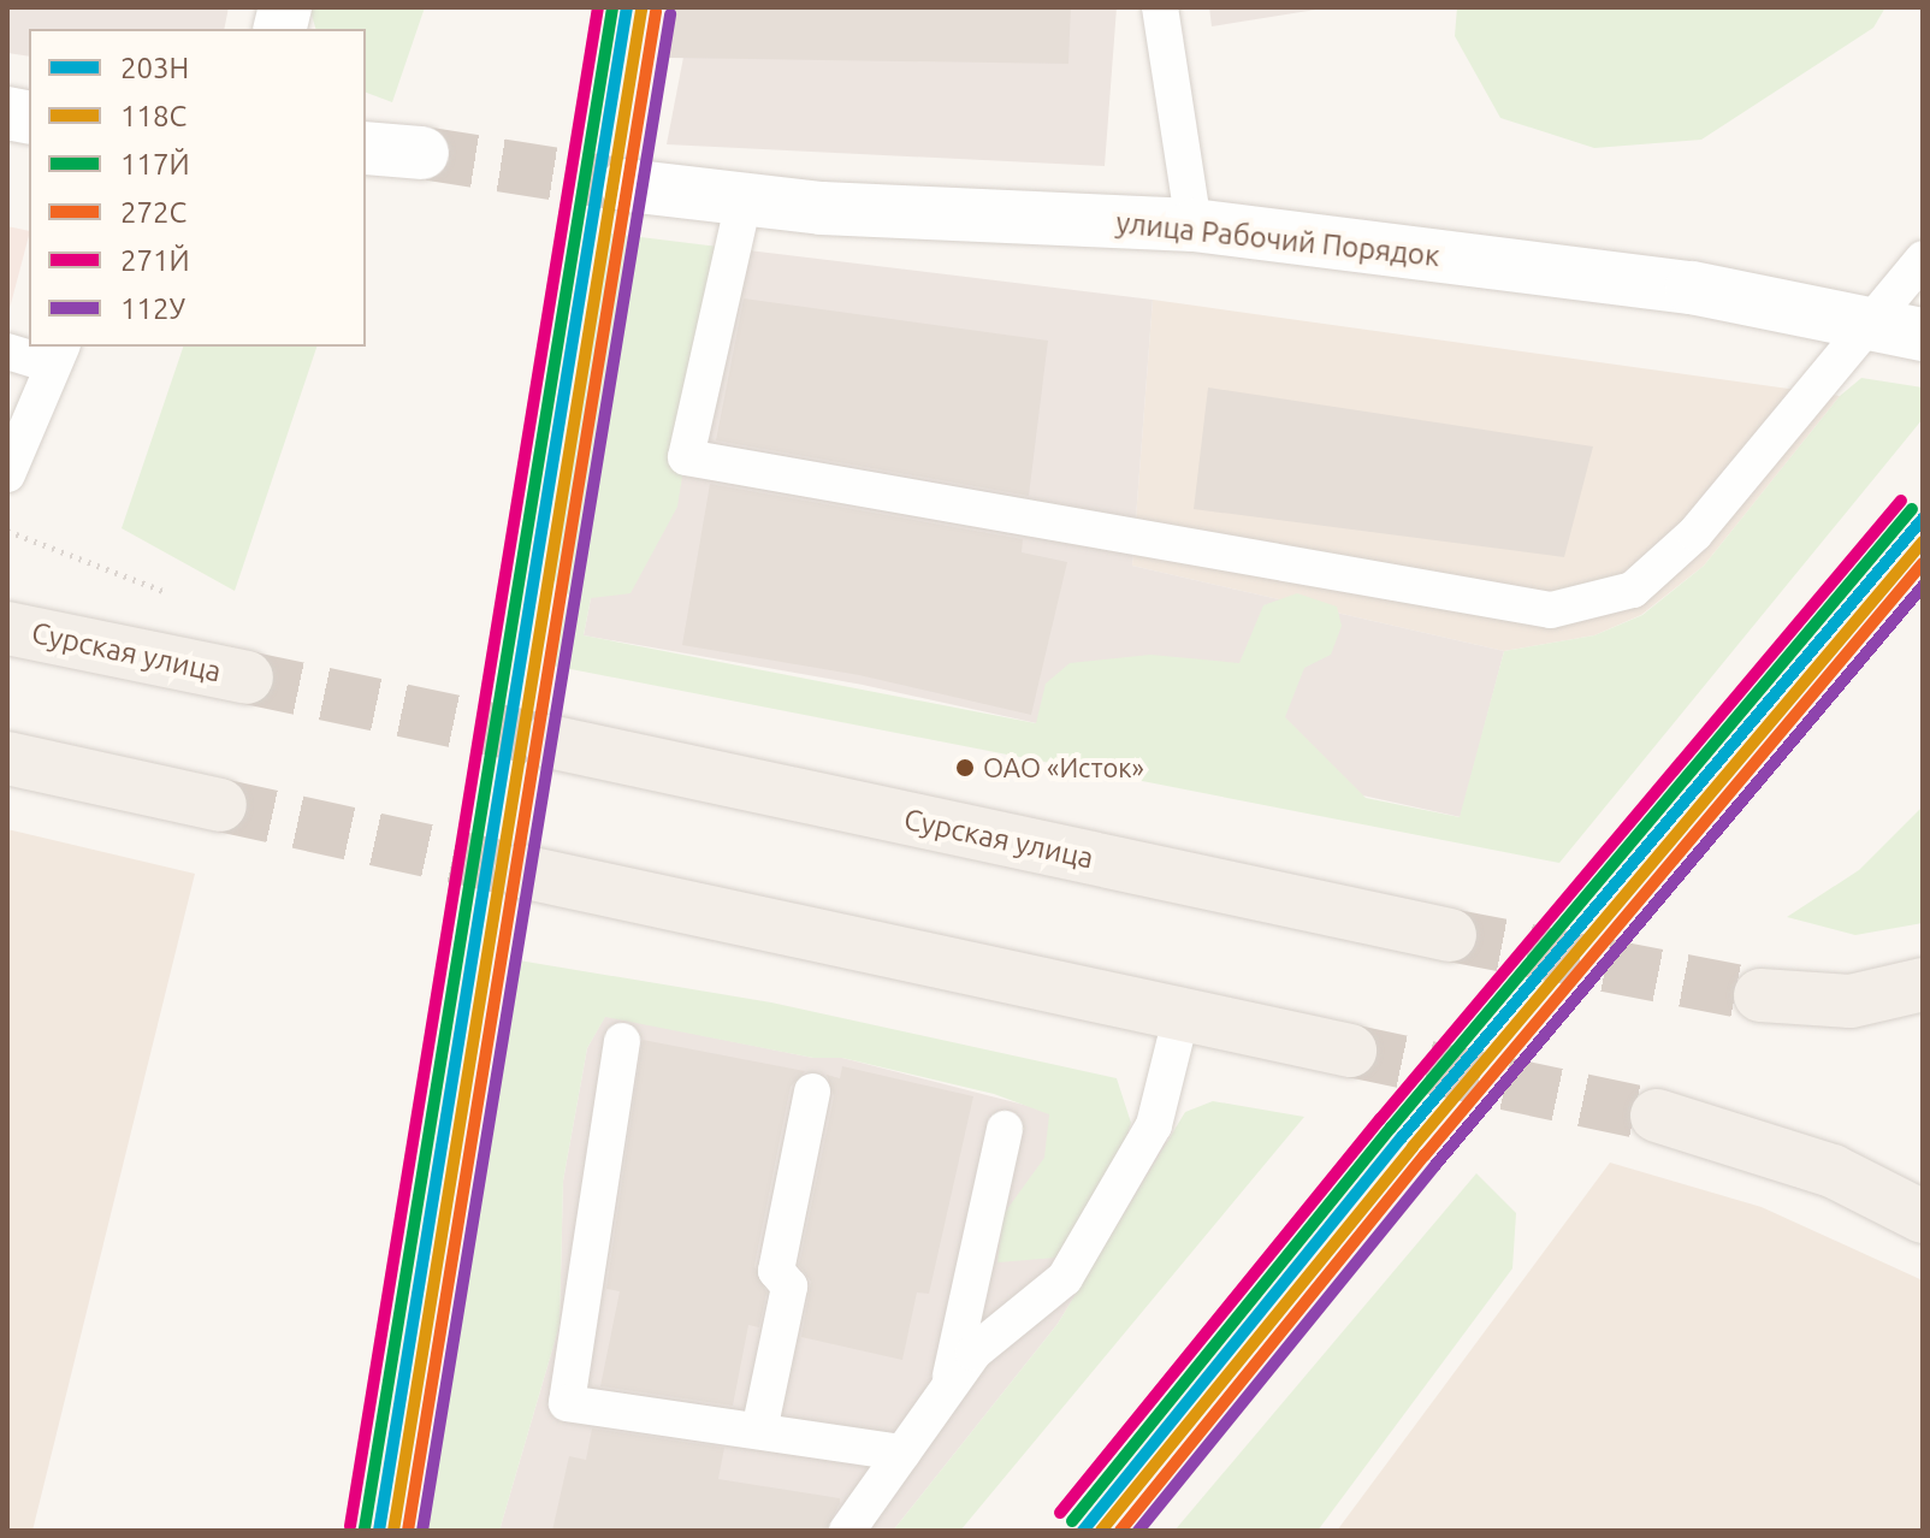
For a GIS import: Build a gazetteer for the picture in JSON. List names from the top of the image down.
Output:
{
  "streets": {
    "main road": ["Сурская улица"],
    "street": ["улица Рабочий Порядок"]
  },
  "places": ["ОАО «Исток»"],
  "lines": [
    "transit line 203Н",
    "transit line 117Й",
    "transit line 271Й",
    "transit line 118С",
    "transit line 272С",
    "transit line 112У"
  ],
  "legend": [
    "203Н",
    "118С",
    "117Й",
    "272С",
    "271Й",
    "112У"
  ]
}
